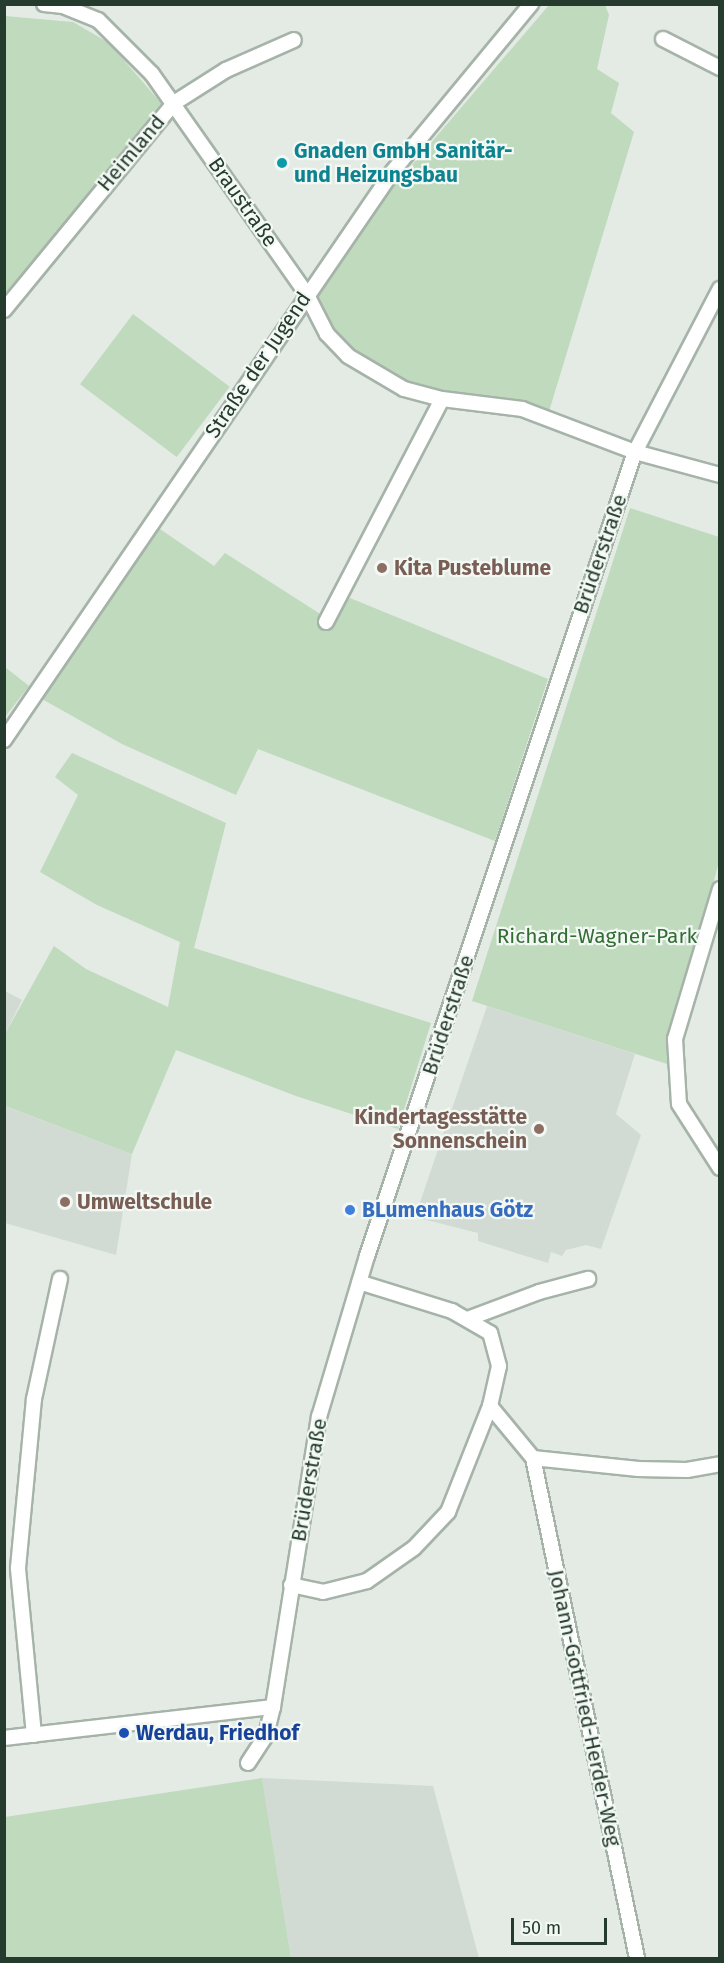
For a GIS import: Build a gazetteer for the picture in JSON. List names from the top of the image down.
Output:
{
  "streets": {
    "street": [
      "Heimland",
      "Braustraße",
      "Straße der Jugend",
      "Brüderstraße",
      "Johann-Gottfried-Herder-Weg"
    ]
  },
  "crossings": [
    ["Heimland", "Braustraße"],
    ["Braustraße", "Straße der Jugend"],
    ["Braustraße", "Brüderstraße"]
  ],
  "parks": ["Richard-Wagner-Park"],
  "places": [
    "Gnaden GmbH Sanitär- und Heizungsbau",
    "Kita Pusteblume",
    "Kindertagesstätte Sonnenschein",
    "Umweltschule",
    "BLumenhaus Götz",
    "Werdau, Friedhof"
  ],
  "scale_bar": "50 m"
}
